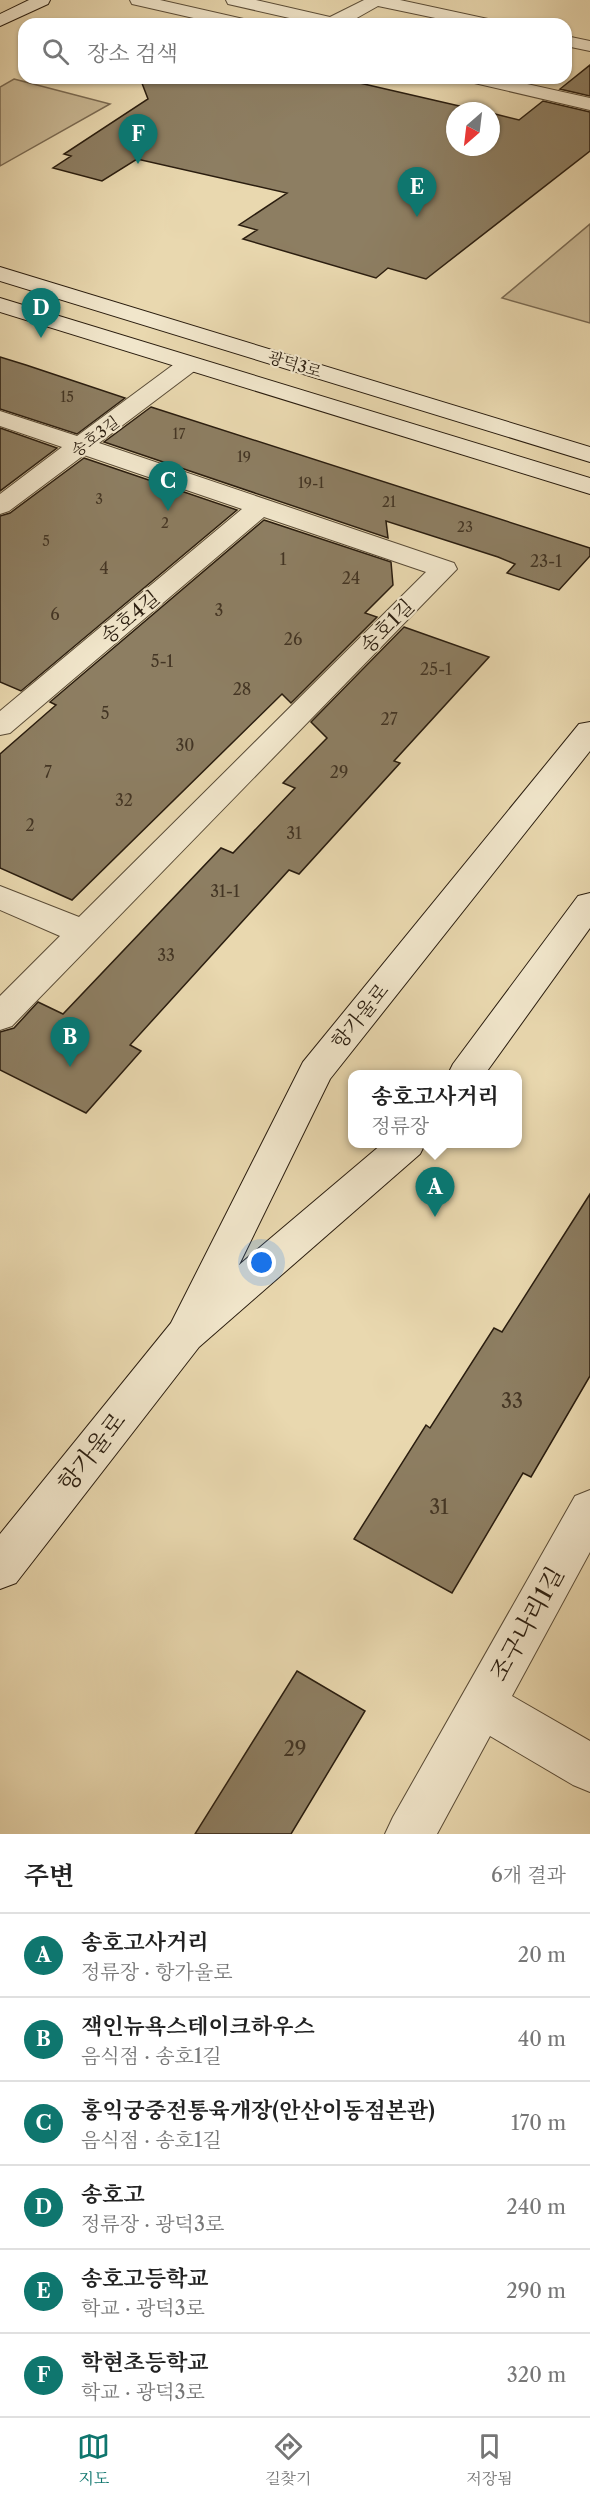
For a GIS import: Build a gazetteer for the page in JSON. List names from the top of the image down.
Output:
{
  "streets": {
    "street": [
      "광덕3로",
      "송호3길",
      "송호4길",
      "송호1길",
      "항가울로",
      "조구나리1길"
    ]
  },
  "crossings": [
    ["광덕3로", "송호3길"],
    ["송호3길", "송호1길"],
    ["송호4길", "송호1길"]
  ],
  "house_numbers": [
    "15",
    "17",
    "19",
    "19-1",
    "3",
    "21",
    "2",
    "23",
    "5",
    "1",
    "23-1",
    "4",
    "24",
    "3",
    "6",
    "26",
    "5-1",
    "25-1",
    "28",
    "5",
    "27",
    "30",
    "7",
    "29",
    "32",
    "2",
    "31",
    "31-1",
    "33",
    "33",
    "31",
    "29"
  ],
  "north": "bottom left",
  "page": {
    "search": "장소 검색",
    "pins": [
      "F",
      "E",
      "D",
      "C",
      "B",
      "A"
    ],
    "popup": ["송호고사거리", "정류장"],
    "heading": ["주변", "6개 결과"],
    "list": [
      {
        "mark": "A",
        "name": "송호고사거리",
        "note": "정류장 · 항가울로",
        "value": "20 m"
      },
      {
        "mark": "B",
        "name": "잭인뉴욕스테이크하우스",
        "note": "음식점 · 송호1길",
        "value": "40 m"
      },
      {
        "mark": "C",
        "name": "홍익궁중전통육개장(안산이동점본관)",
        "note": "음식점 · 송호1길",
        "value": "170 m"
      },
      {
        "mark": "D",
        "name": "송호고",
        "note": "정류장 · 광덕3로",
        "value": "240 m"
      },
      {
        "mark": "E",
        "name": "송호고등학교",
        "note": "학교 · 광덕3로",
        "value": "290 m"
      },
      {
        "mark": "F",
        "name": "학현초등학교",
        "note": "학교 · 광덕3로",
        "value": "320 m"
      }
    ],
    "nav": ["지도", "길찾기", "저장됨"]
  }
}
